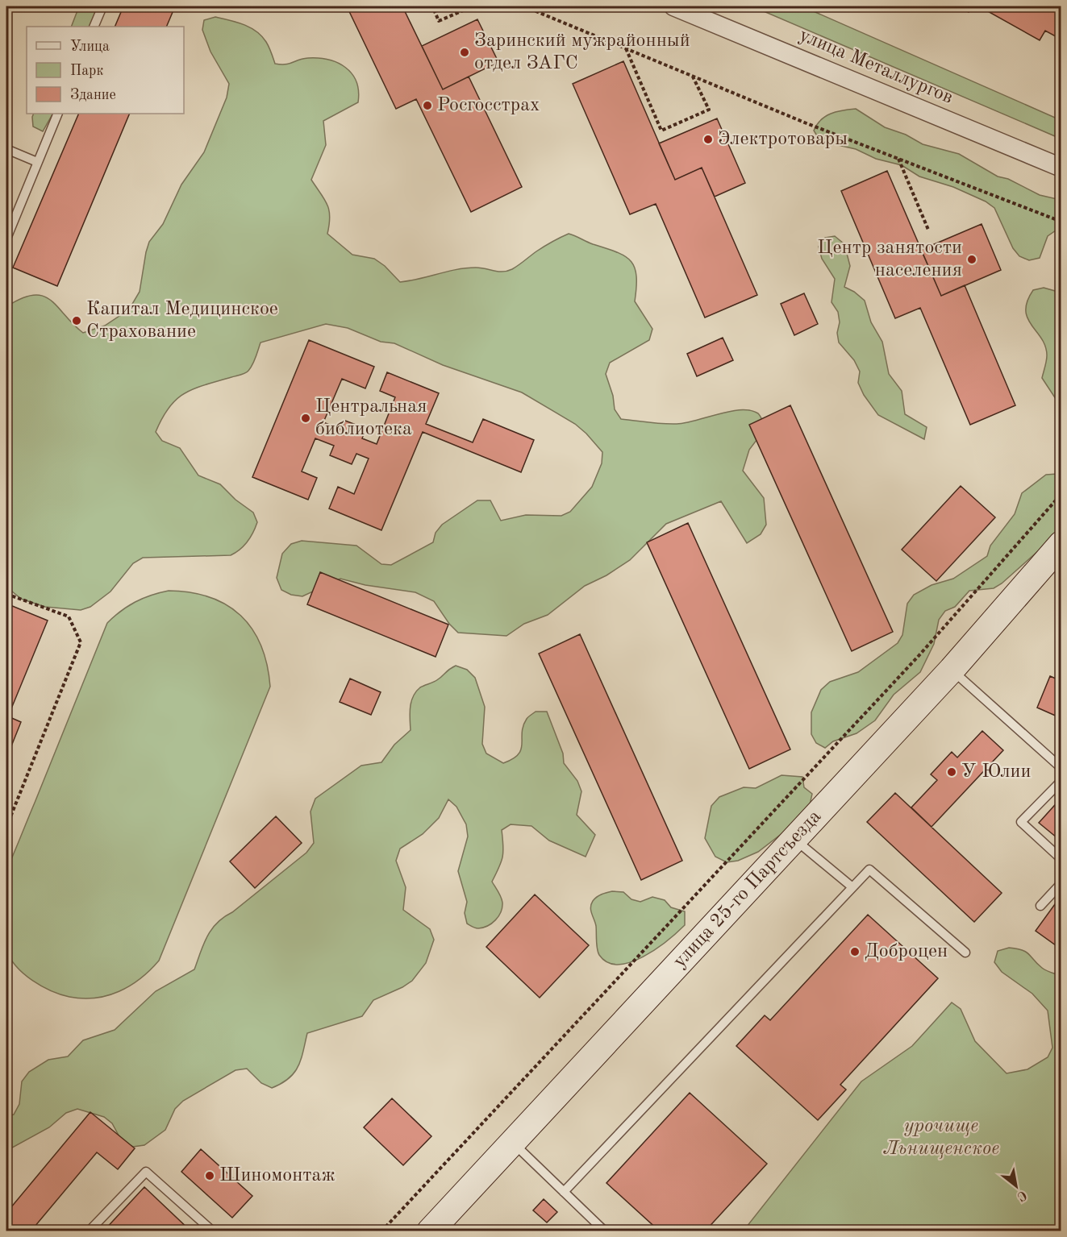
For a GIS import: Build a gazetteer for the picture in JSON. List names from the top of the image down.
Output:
{
  "streets": {
    "street": ["улица Металлургов", "улица 25-го Партсъезда"]
  },
  "parks": ["урочище Льнищенское"],
  "places": [
    "Заринский мужрайонный отдел ЗАГС",
    "Росгосстрах",
    "Электротовары",
    "Центр занятости населения",
    "Капитал Медицинское Страхование",
    "Центральная библиотека",
    "У Юлии",
    "Доброцен",
    "Шиномонтаж"
  ],
  "legend": ["Улица", "Парк", "Здание"],
  "north": "bottom right"
}
